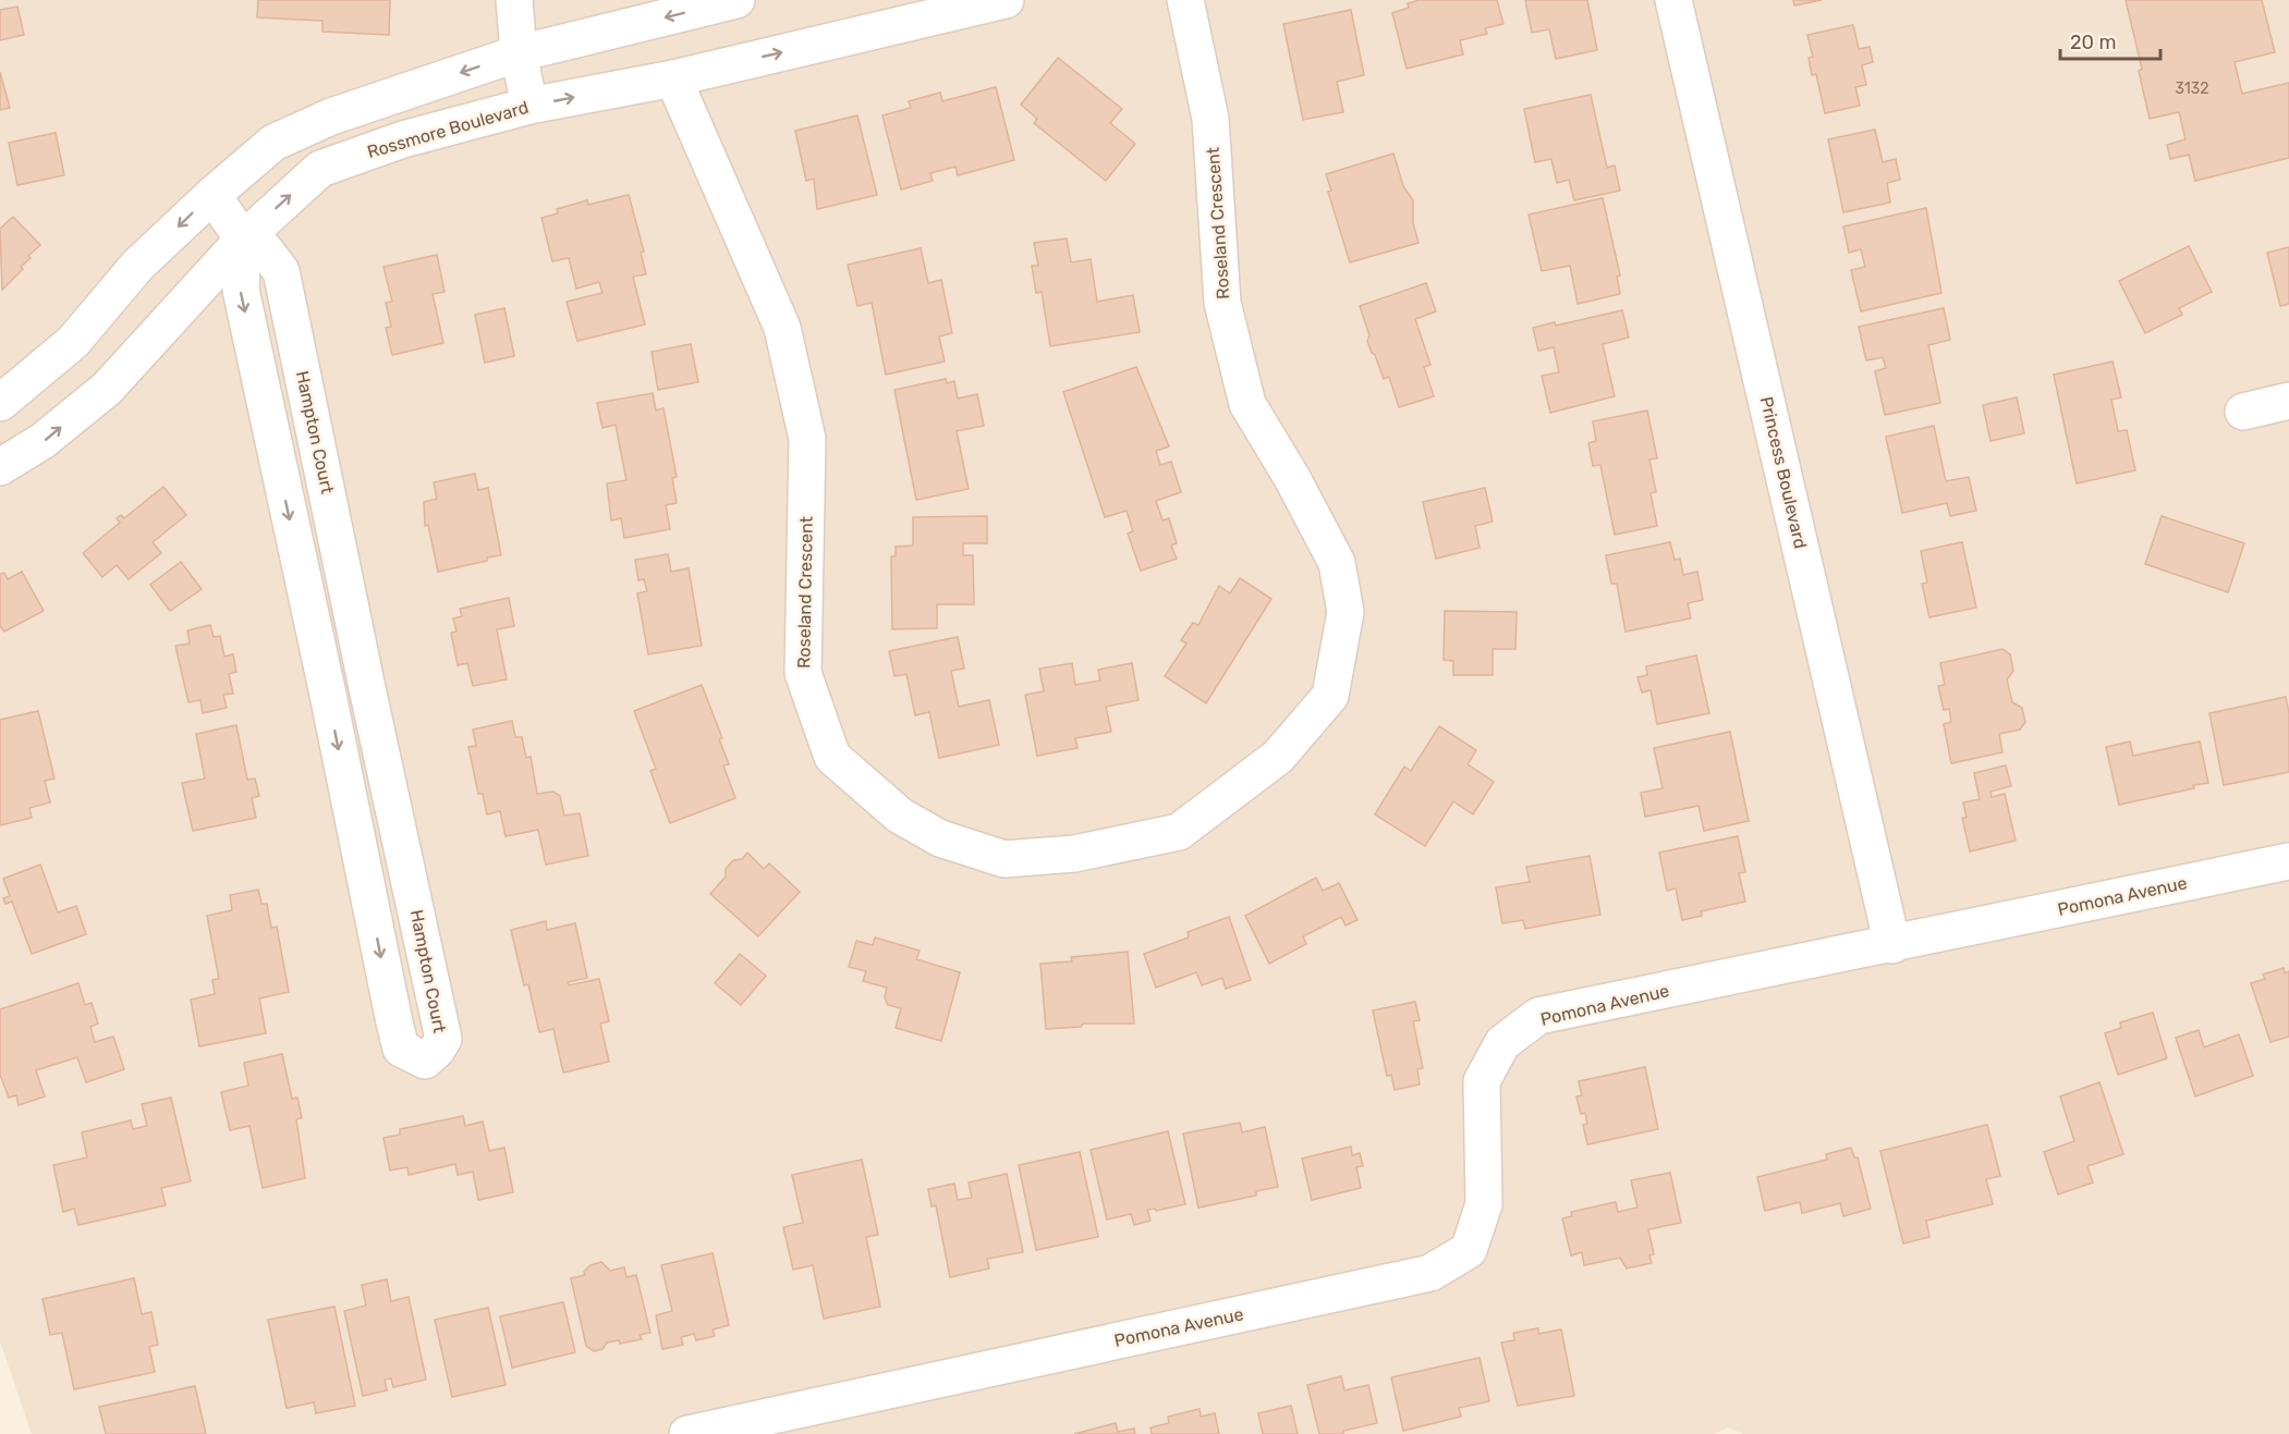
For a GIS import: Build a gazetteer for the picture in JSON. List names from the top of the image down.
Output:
{
  "streets": {
    "street": [
      "Rossmore Boulevard",
      "Roseland Crescent",
      "Hampton Court",
      "Princess Boulevard",
      "Pomona Avenue"
    ]
  },
  "crossings": [
    ["Rossmore Boulevard", "Roseland Crescent"],
    ["Rossmore Boulevard", "Hampton Court"],
    ["Princess Boulevard", "Pomona Avenue"]
  ],
  "house_numbers": ["3132"],
  "scale_bar": "20 m"
}
